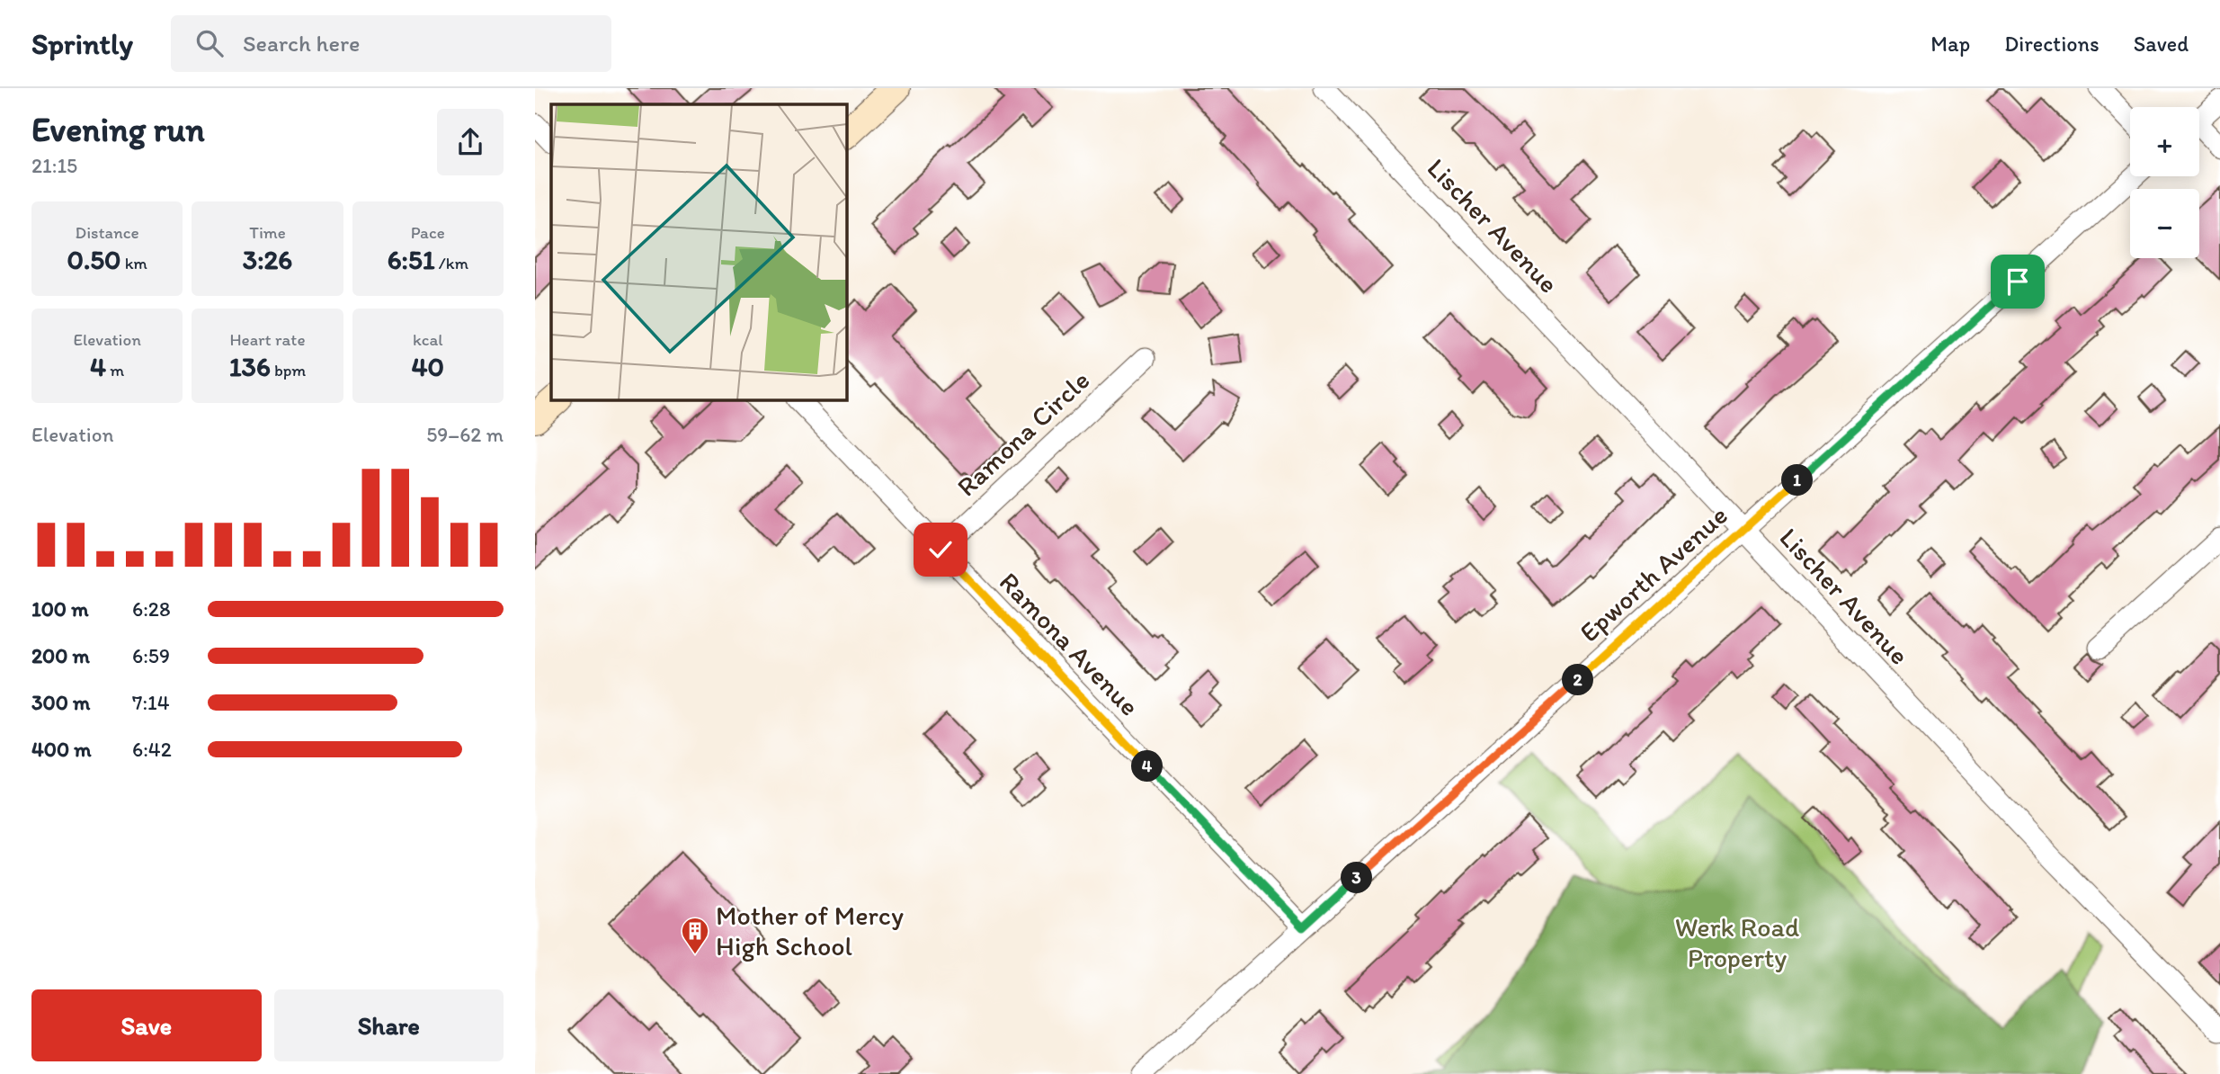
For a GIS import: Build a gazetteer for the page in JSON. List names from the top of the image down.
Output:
{
  "streets": {
    "street": [
      "Lischer Avenue",
      "Ramona Circle",
      "Epworth Avenue",
      "Ramona Avenue"
    ]
  },
  "crossings": [
    ["Lischer Avenue", "Epworth Avenue"],
    ["Ramona Circle", "Ramona Avenue"],
    ["Epworth Avenue", "Ramona Avenue"]
  ],
  "parks": ["Werk Road Property"],
  "places": {
    "building": ["Mother of Mercy High School"]
  },
  "page": {
    "header": "Sprintly",
    "search": "Search here",
    "nav": ["Map", "Directions", "Saved"],
    "heading": ["Evening run", "21:15"],
    "map_buttons": ["+", "−"],
    "stats": [
      ["Distance", "0.50 km"],
      ["Time", "3:26"],
      ["Pace", "6:51 /km"],
      ["Elevation", "4 m"],
      ["Heart rate", "136 bpm"],
      ["kcal", "40"]
    ],
    "chart": ["Elevation", "59–62 m"],
    "pins": [
      "1",
      "2",
      "4",
      "3"
    ],
    "list": [
      {
        "name": "100 m",
        "note": "6:28"
      },
      {
        "name": "200 m",
        "note": "6:59"
      },
      {
        "name": "300 m",
        "note": "7:14"
      },
      {
        "name": "400 m",
        "note": "6:42"
      }
    ],
    "buttons": ["Save", "Share"]
  }
}
